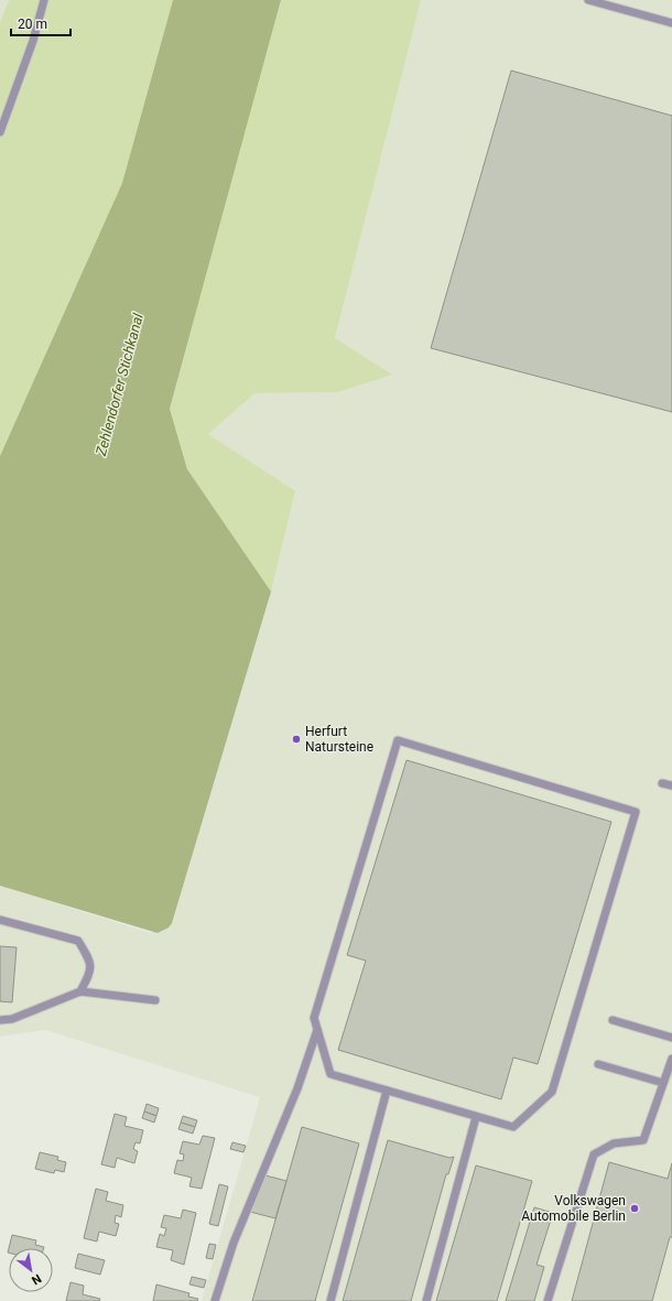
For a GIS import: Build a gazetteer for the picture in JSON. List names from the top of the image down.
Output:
{
  "water": ["Zehlendorfer Stichkanal"],
  "places": ["Herfurt Natursteine", "Volkswagen Automobile Berlin"],
  "scale_bar": "20 m",
  "north": "bottom right"
}
